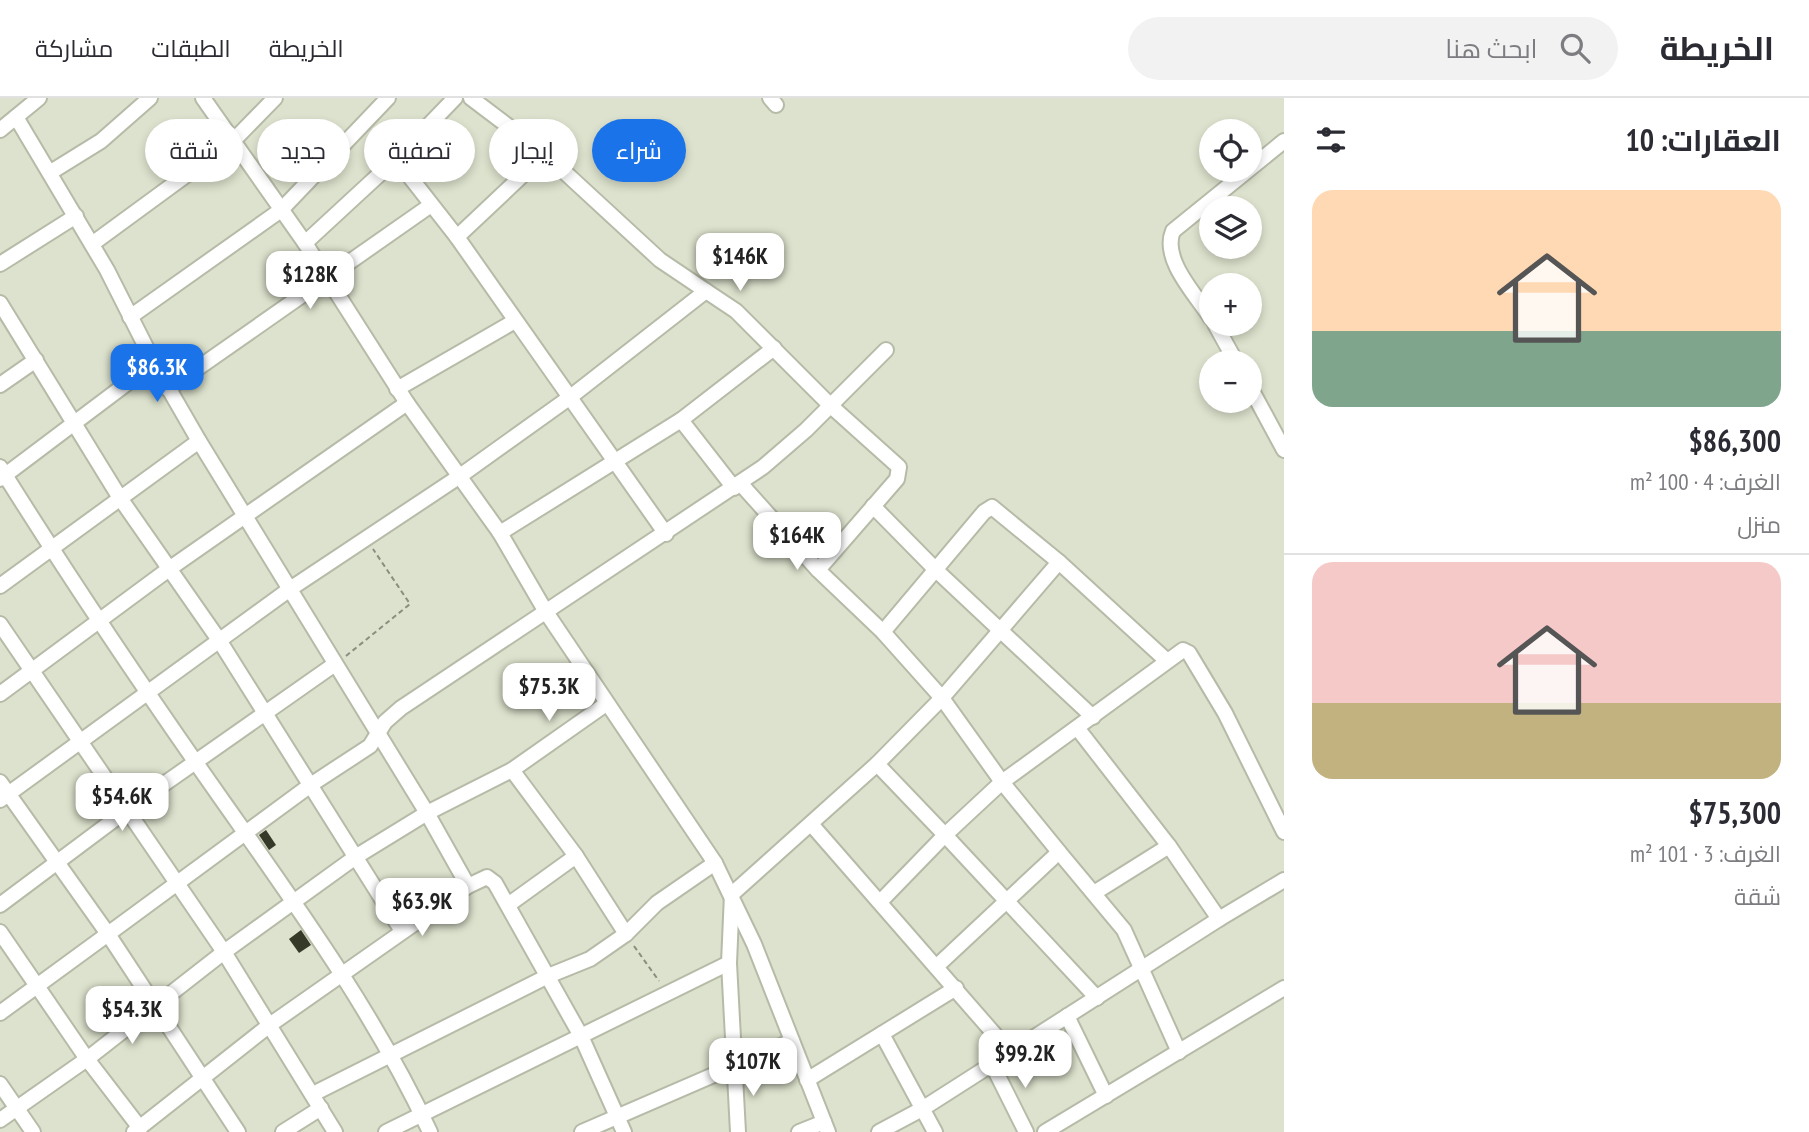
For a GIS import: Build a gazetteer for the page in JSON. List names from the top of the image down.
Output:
{
  "page": {
    "header": "الخريطة",
    "search": "ابحث هنا",
    "nav": ["الخريطة", "الطبقات", "مشاركة"],
    "heading": "العقارات: 10",
    "map_buttons": ["+", "−"],
    "chip": [
      "شراء",
      "إيجار",
      "تصفية",
      "جديد",
      "شقة"
    ],
    "list": [
      {
        "name": "$86,300",
        "note": "الغرف: 4 · 100 m² · منزل"
      },
      {
        "name": "$75,300",
        "note": "الغرف: 3 · 101 m² · شقة"
      }
    ],
    "price": [
      "$146K",
      "$128K",
      "$86.3K",
      "$164K",
      "$75.3K",
      "$54.6K",
      "$63.9K",
      "$54.3K",
      "$99.2K",
      "$107K"
    ]
  }
}
